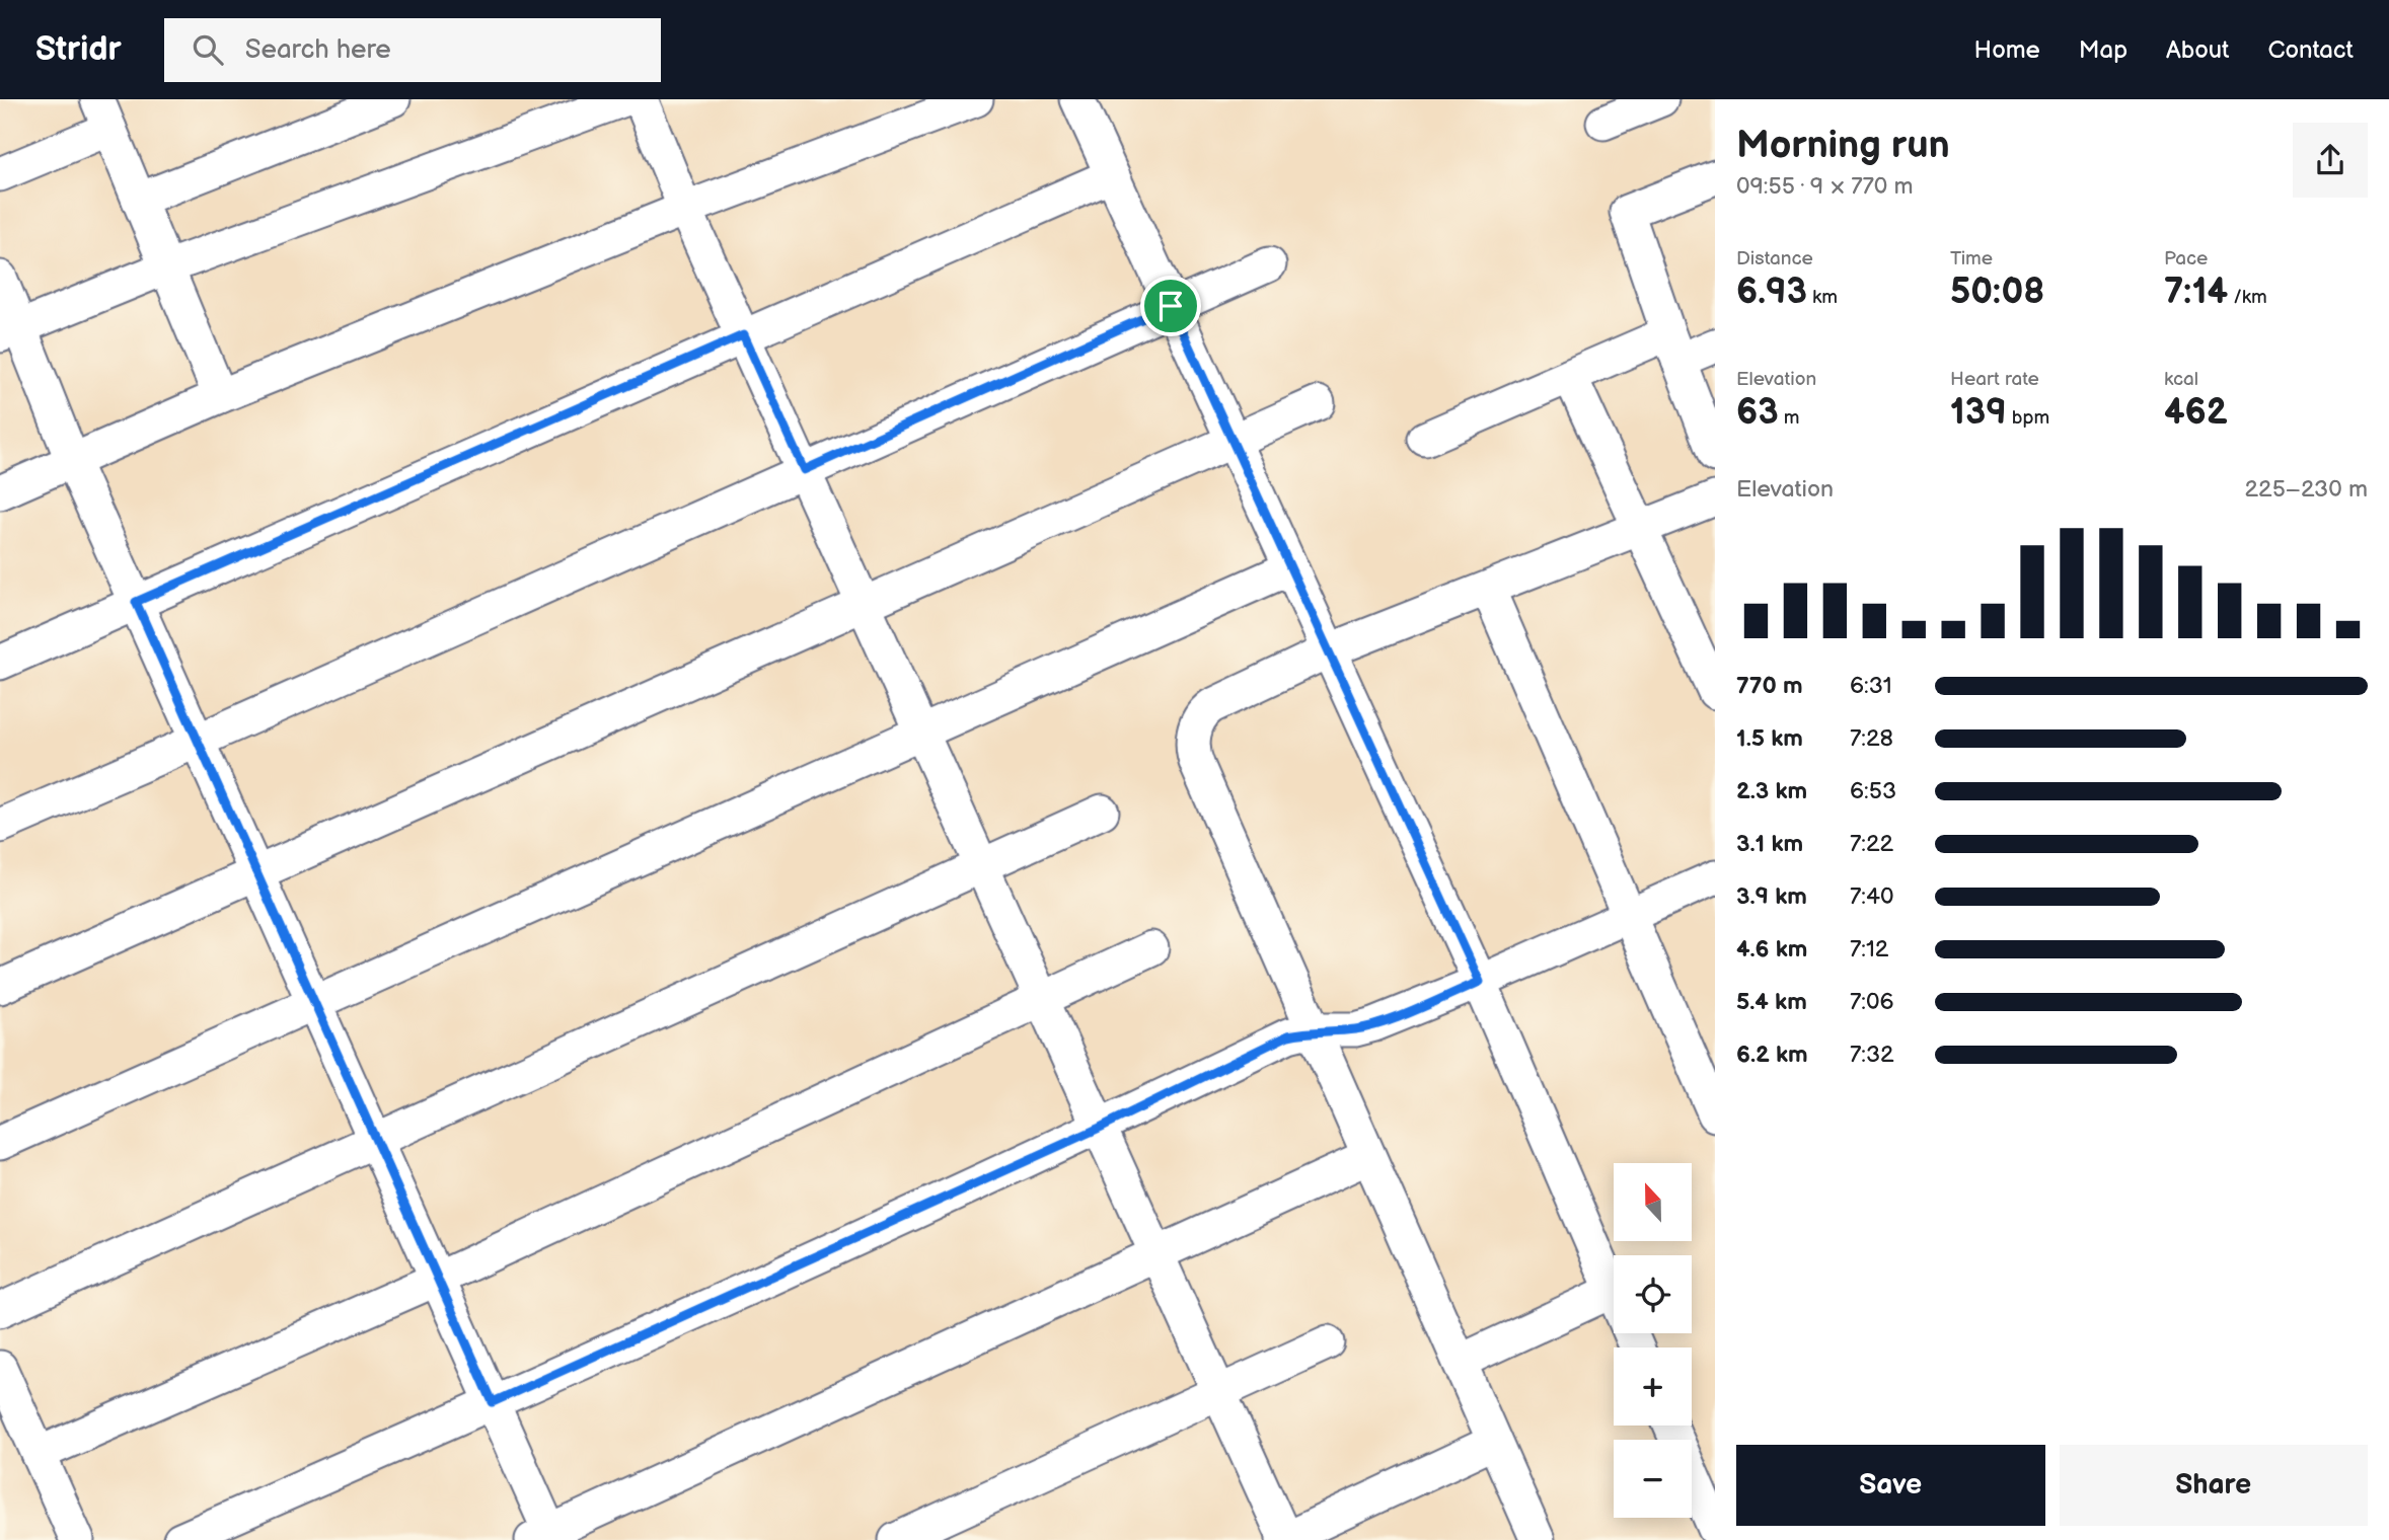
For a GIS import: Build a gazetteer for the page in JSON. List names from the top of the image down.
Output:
{
  "north": "top",
  "page": {
    "header": "Stridr",
    "search": "Search here",
    "nav": [
      "Home",
      "Map",
      "About",
      "Contact"
    ],
    "heading": ["Morning run", "09:55 · 9 × 770 m"],
    "stats": [
      ["Distance", "6.93 km"],
      ["Time", "50:08"],
      ["Pace", "7:14 /km"],
      ["Elevation", "63 m"],
      ["Heart rate", "139 bpm"],
      ["kcal", "462"]
    ],
    "chart": ["Elevation", "225–230 m"],
    "list": [
      {
        "name": "770 m",
        "note": "6:31"
      },
      {
        "name": "1.5 km",
        "note": "7:28"
      },
      {
        "name": "2.3 km",
        "note": "6:53"
      },
      {
        "name": "3.1 km",
        "note": "7:22"
      },
      {
        "name": "3.9 km",
        "note": "7:40"
      },
      {
        "name": "4.6 km",
        "note": "7:12"
      },
      {
        "name": "5.4 km",
        "note": "7:06"
      },
      {
        "name": "6.2 km",
        "note": "7:32"
      }
    ],
    "map_buttons": ["+", "−"],
    "buttons": ["Save", "Share"]
  }
}
